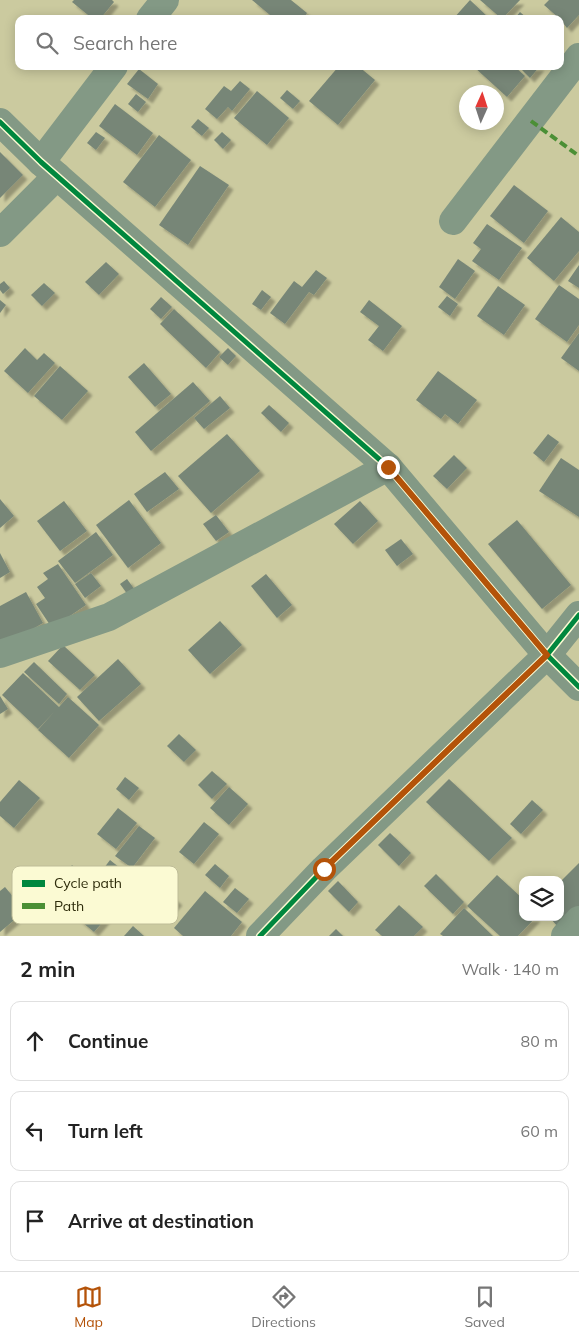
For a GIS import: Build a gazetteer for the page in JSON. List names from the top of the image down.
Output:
{
  "legend": ["Cycle path", "Path"],
  "north": "top",
  "page": {
    "search": "Search here",
    "heading": ["2 min", "Walk · 140 m"],
    "list": [
      ["Continue", "80 m"],
      ["Turn left", "60 m"],
      "Arrive at destination"
    ],
    "nav": ["Map", "Directions", "Saved"]
  }
}
